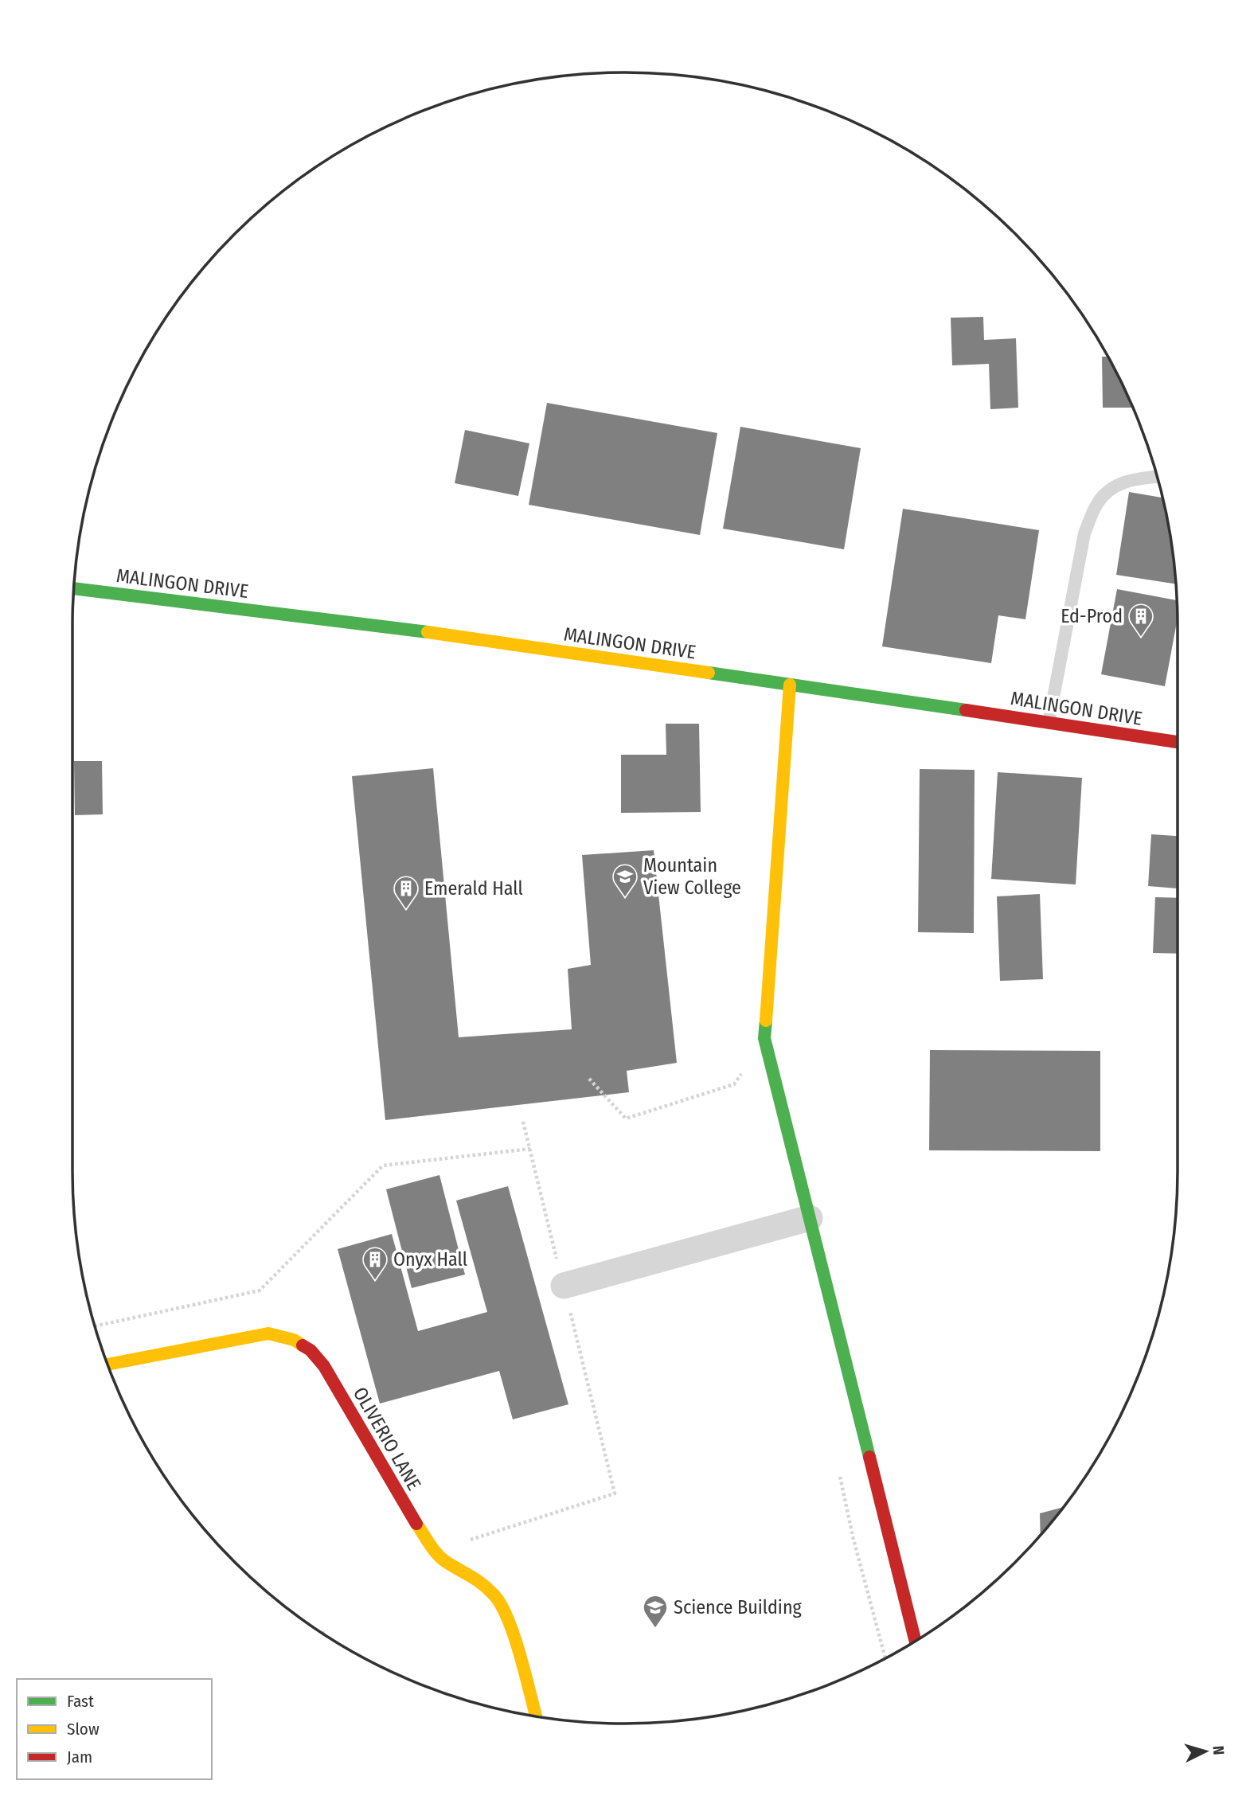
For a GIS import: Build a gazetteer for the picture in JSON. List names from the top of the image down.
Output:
{
  "streets": {
    "street": ["MALINGON DRIVE", "OLIVERIO LANE"]
  },
  "places": {
    "building": ["Ed-Prod", "Emerald Hall", "Onyx Hall"],
    "school or university": ["Mountain View College", "Science Building"]
  },
  "legend": ["Fast", "Slow", "Jam"],
  "north": "right"
}
